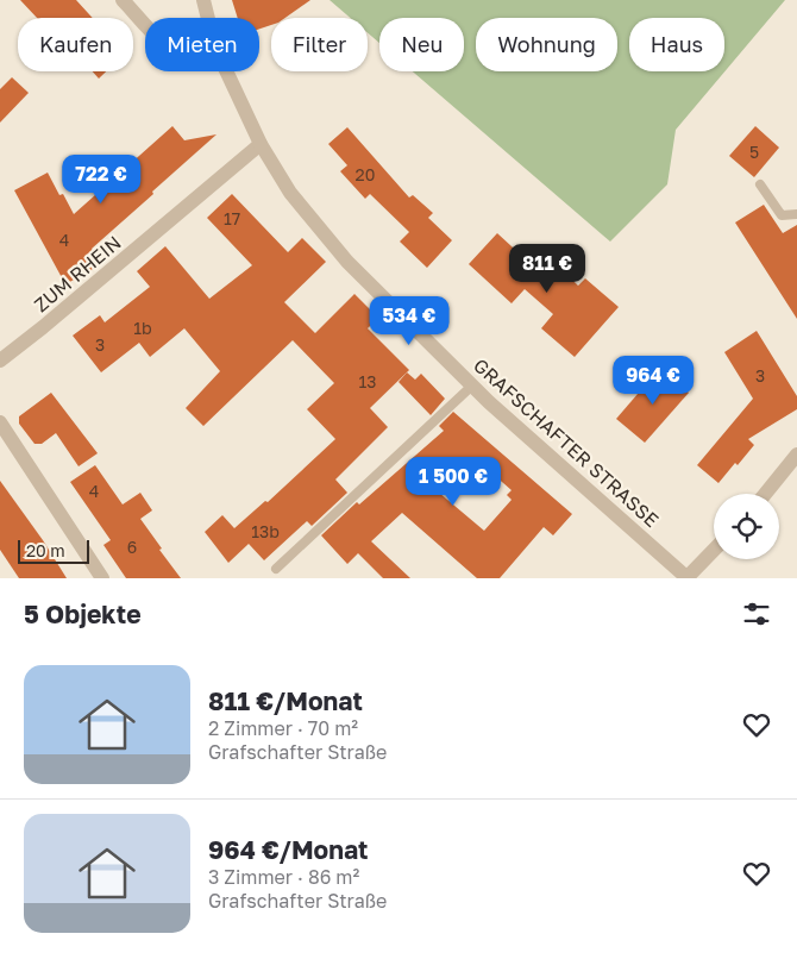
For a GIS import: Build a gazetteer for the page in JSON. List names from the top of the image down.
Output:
{
  "streets": {
    "street": ["ZUM RHEIN", "GRAFSCHAFTER STRASSE"]
  },
  "crossings": [
    ["ZUM RHEIN", "GRAFSCHAFTER STRASSE"]
  ],
  "house_numbers": [
    "5",
    "20",
    "17",
    "4",
    "1b",
    "3",
    "3",
    "13",
    "4",
    "13b",
    "6"
  ],
  "scale_bar": "20 m",
  "page": {
    "chip": [
      "Kaufen",
      "Mieten",
      "Filter",
      "Neu",
      "Wohnung",
      "Haus"
    ],
    "price": [
      "722 €",
      "811 €",
      "534 €",
      "964 €",
      "1 500 €"
    ],
    "scale": "20 m",
    "heading": "5 Objekte",
    "list": [
      {
        "name": "811 €/Monat",
        "note": "2 Zimmer · 70 m² · Grafschafter Straße"
      },
      {
        "name": "964 €/Monat",
        "note": "3 Zimmer · 86 m² · Grafschafter Straße"
      }
    ]
  }
}
